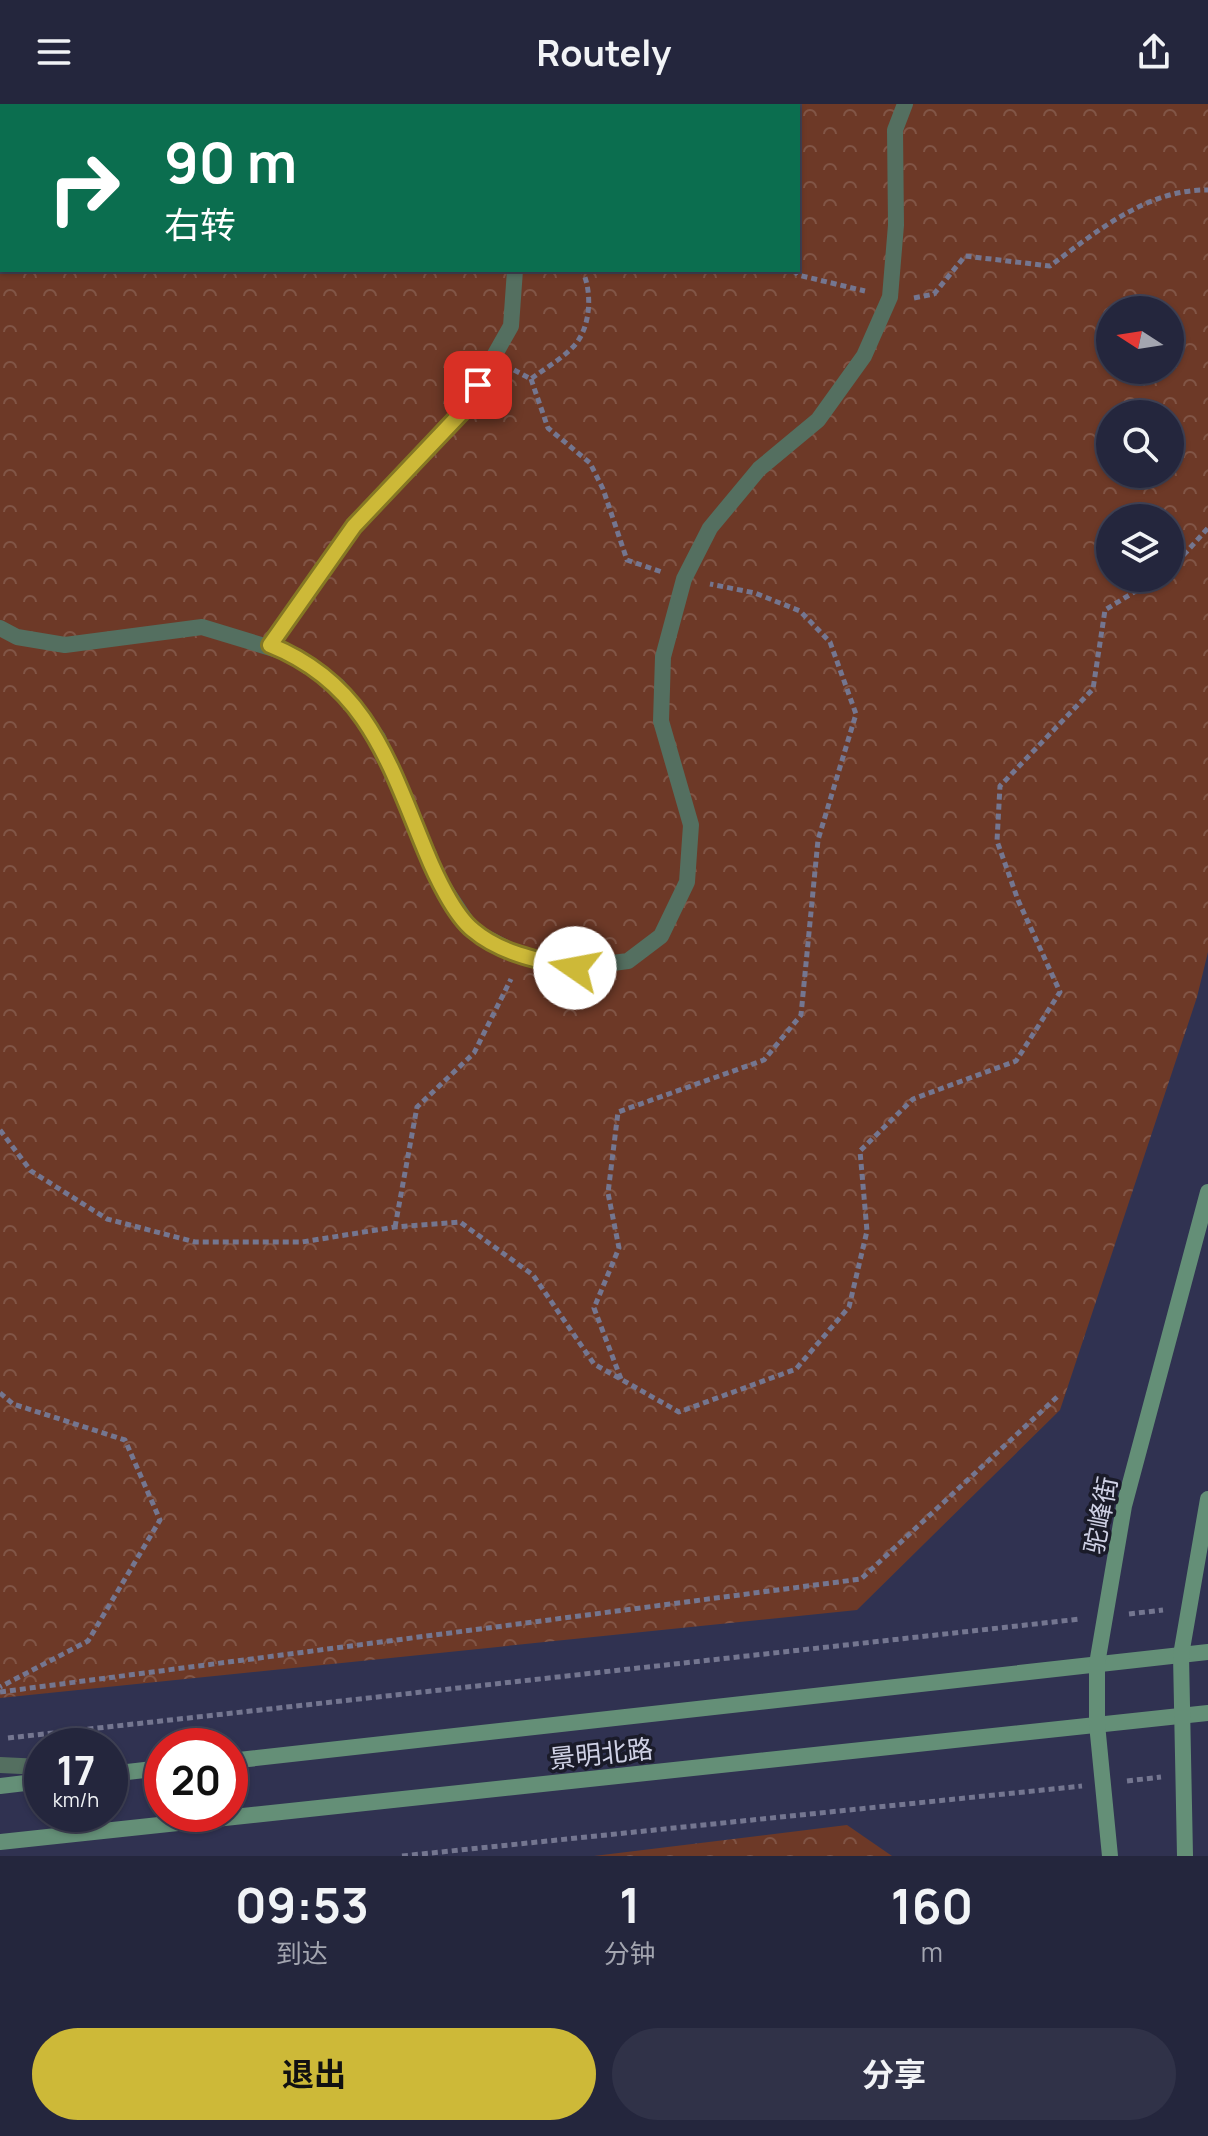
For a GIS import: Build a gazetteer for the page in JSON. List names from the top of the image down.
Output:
{
  "streets": {
    "main road": ["驼峰街", "景明北路"]
  },
  "crossings": [
    ["驼峰街", "景明北路"]
  ],
  "north": "left",
  "page": {
    "header": "Routely",
    "turn": ["90 m", "右转"],
    "speed": "17 km/h",
    "limit": "20",
    "eta": [
      "09:53",
      "到达",
      "1",
      "分钟",
      "160",
      "m"
    ],
    "buttons": ["退出", "分享"]
  }
}
